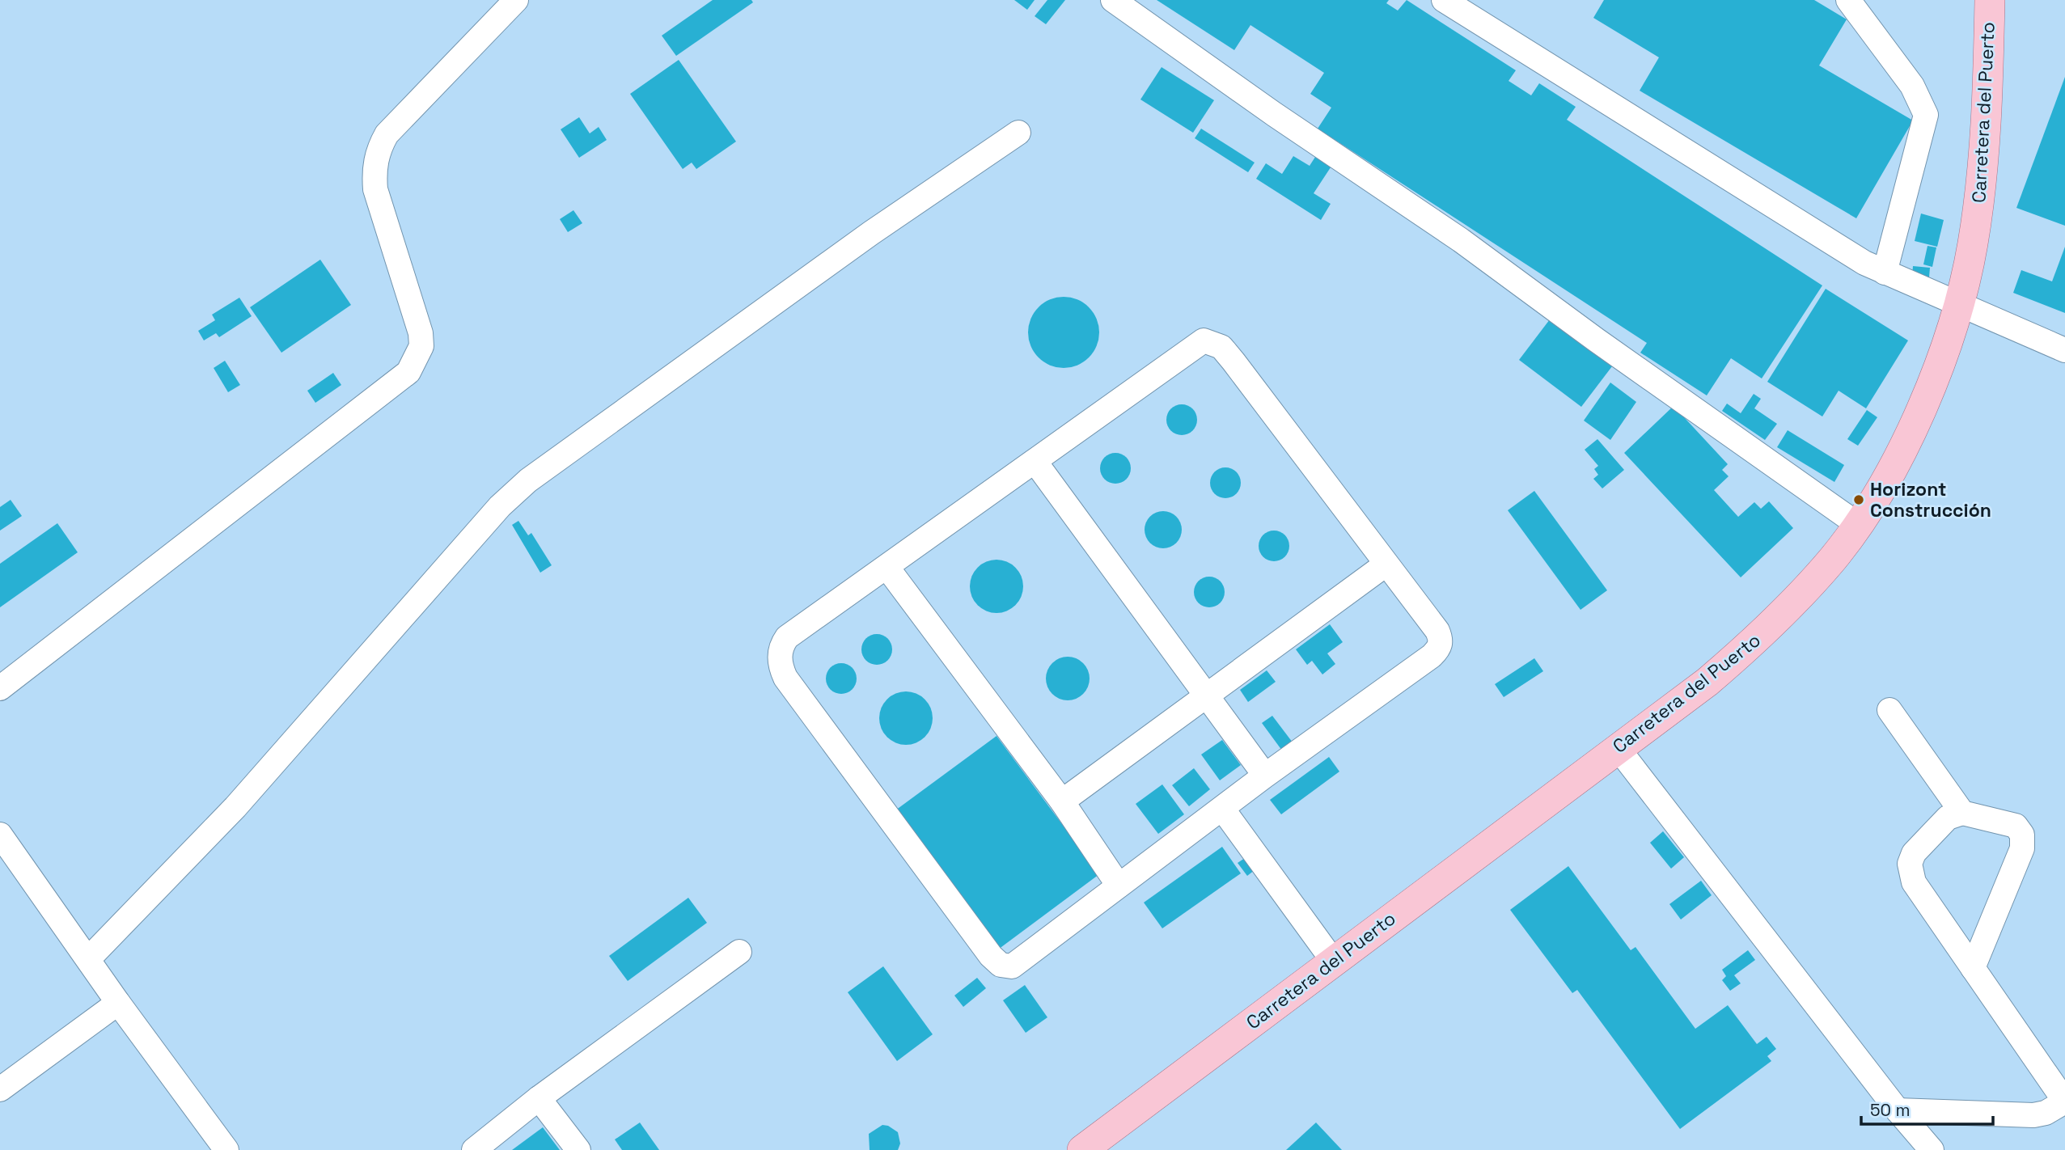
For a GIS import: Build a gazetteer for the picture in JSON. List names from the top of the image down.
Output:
{
  "streets": {
    "main road": ["Carretera del Puerto"]
  },
  "places": ["Horizont Construcción"],
  "scale_bar": "50 m"
}
